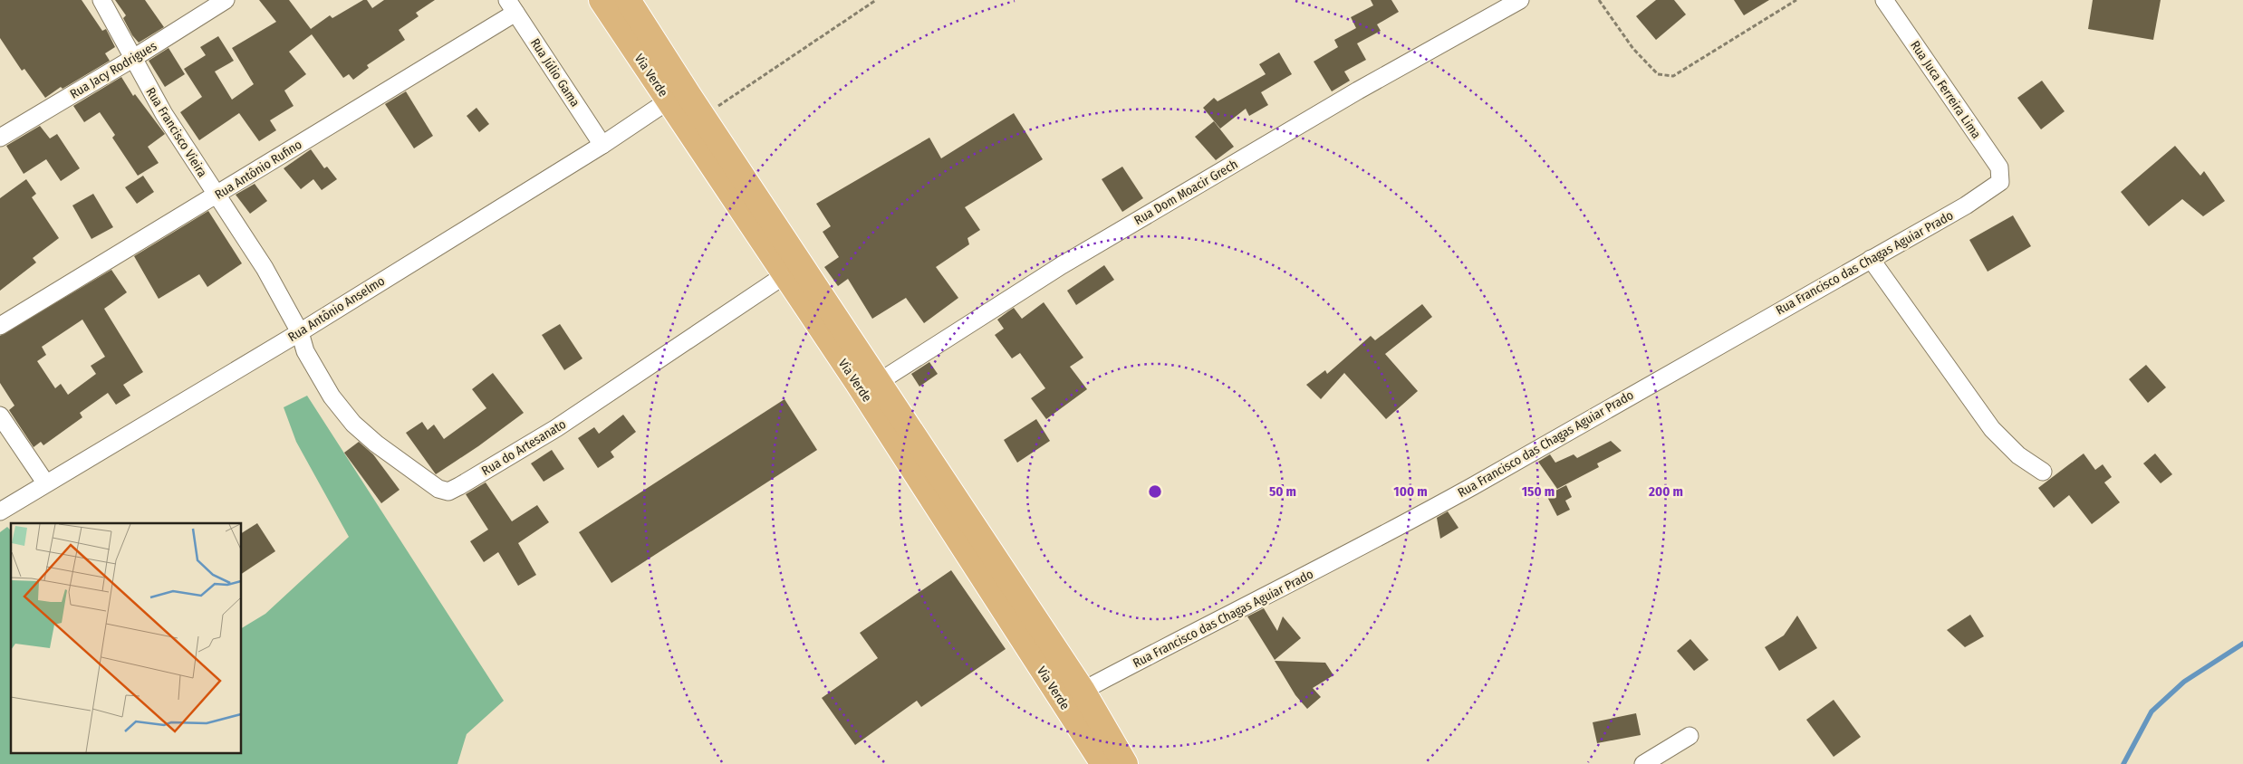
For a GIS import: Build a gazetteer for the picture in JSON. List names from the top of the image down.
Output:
{
  "streets": {
    "main road": ["Via Verde"],
    "street": [
      "Rua Jacy Rodrigues",
      "Rua Júlio Gama",
      "Rua Juca Ferreira Lima",
      "Rua Francisco Vieira",
      "Rua Antônio Rufino",
      "Rua Dom Moacir Grech",
      "Rua Francisco das Chagas Aguiar Prado",
      "Rua Antônio Anselmo",
      "Rua do Artesanato"
    ]
  },
  "crossings": [
    ["Rua Jacy Rodrigues", "Rua Francisco Vieira"],
    ["Rua Júlio Gama", "Rua Antônio Rufino"],
    ["Rua Júlio Gama", "Rua Antônio Anselmo"],
    ["Via Verde", "Rua Dom Moacir Grech"],
    ["Via Verde", "Rua Francisco das Chagas Aguiar Prado"],
    ["Via Verde", "Rua Antônio Anselmo"],
    ["Via Verde", "Rua do Artesanato"],
    ["Rua Juca Ferreira Lima", "Rua Francisco das Chagas Aguiar Prado"],
    ["Rua Francisco Vieira", "Rua Antônio Rufino"],
    ["Rua Francisco Vieira", "Rua Antônio Anselmo"],
    ["Rua Francisco Vieira", "Rua do Artesanato"],
    ["Rua Antônio Anselmo", "Rua do Artesanato"]
  ],
  "rings": [
    "50 m",
    "100 m",
    "150 m",
    "200 m"
  ]
}
